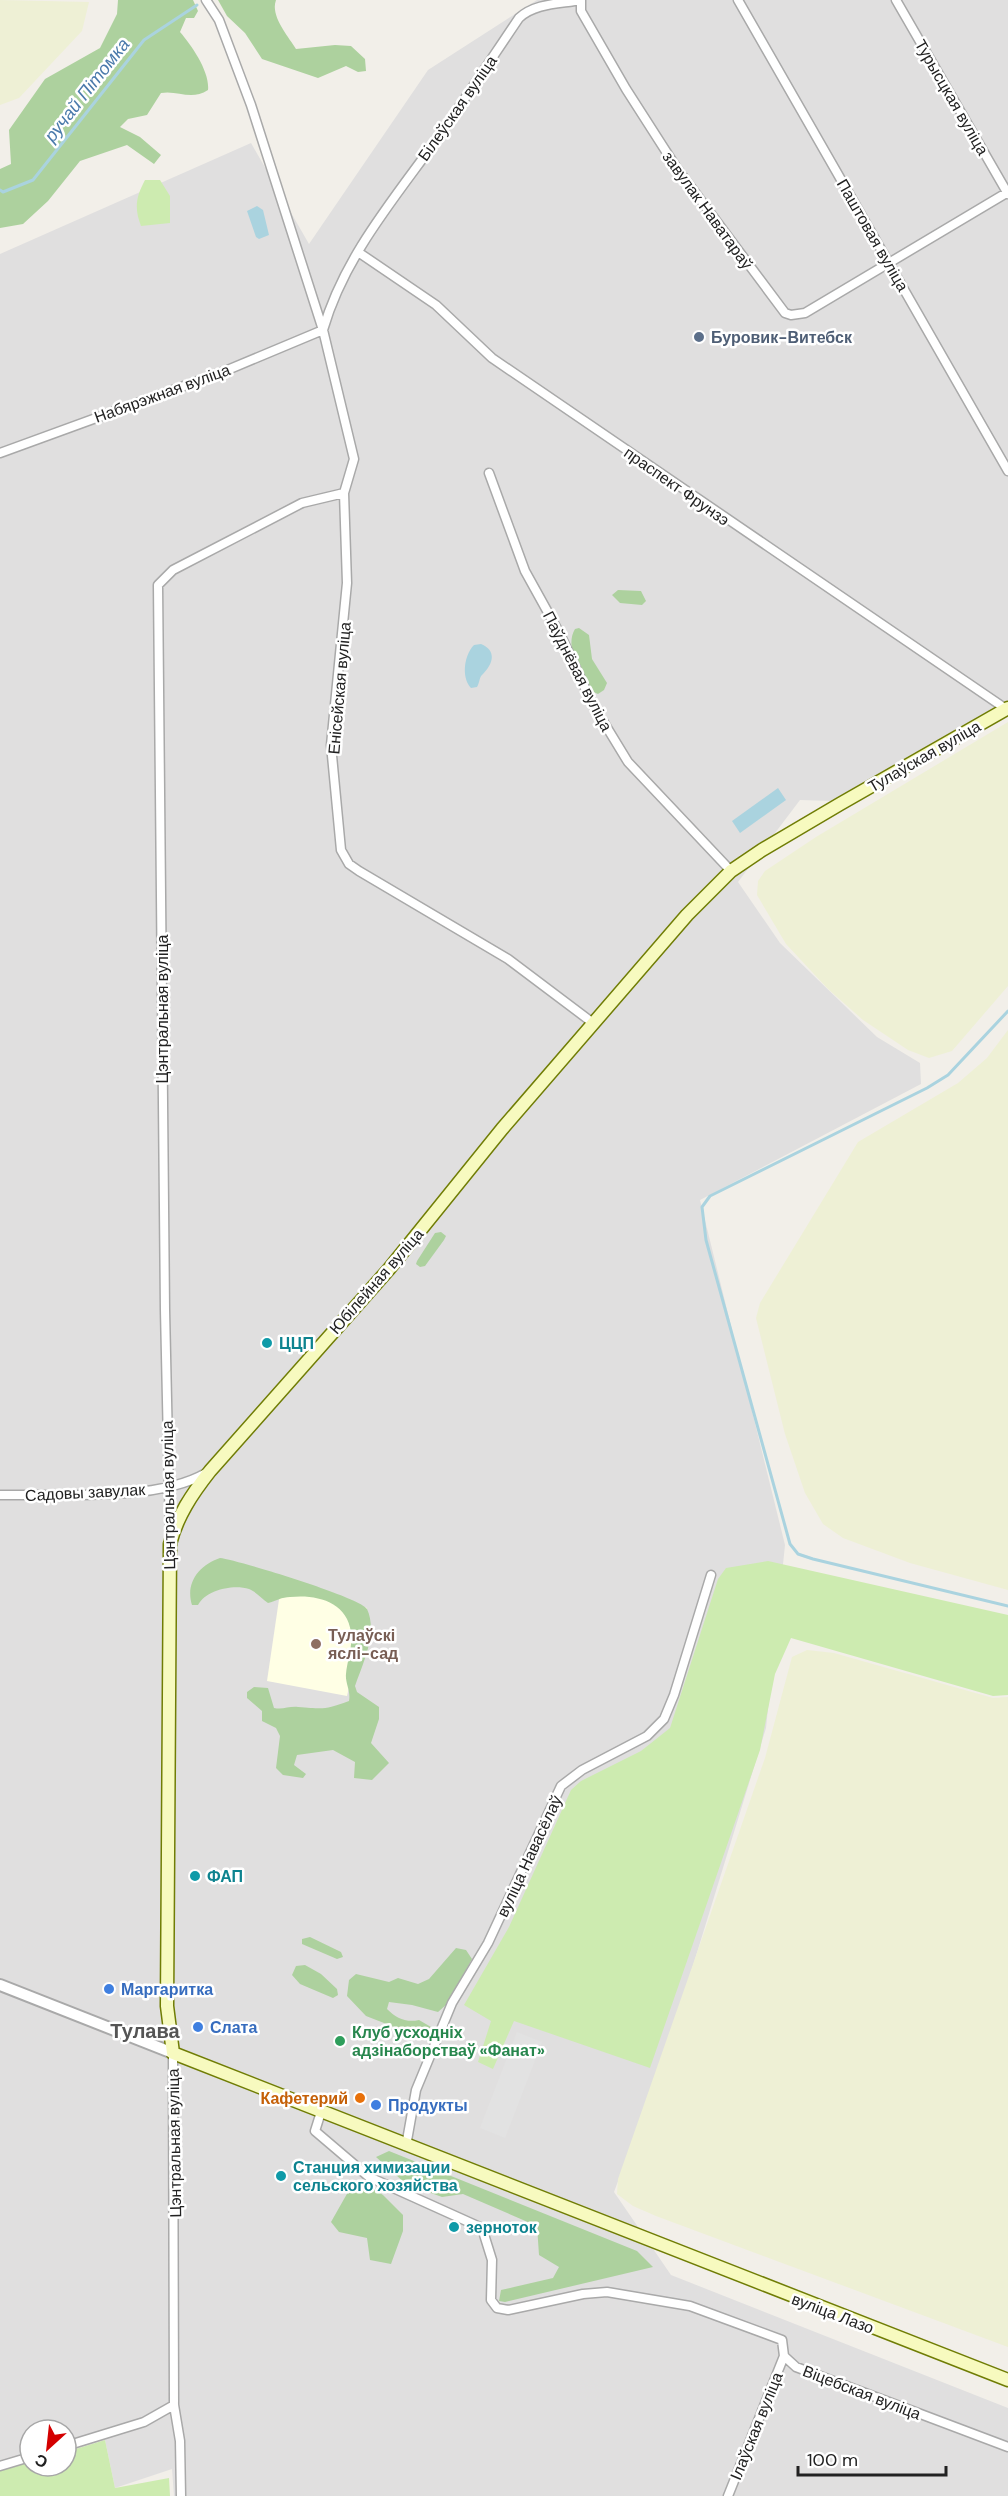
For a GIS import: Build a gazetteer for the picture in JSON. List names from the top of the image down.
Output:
{
  "streets": {
    "main road": [
      "Тулаўская вуліца",
      "Цэнтральная вуліца",
      "Юбілейная вуліца",
      "вуліца Лазо"
    ],
    "street": [
      "Турысцкая вуліца",
      "Білеўская вуліца",
      "завулак Наватараў",
      "Паштовая вуліца",
      "Набярэжная вуліца",
      "праспект Фрунзэ",
      "Паўднёвая вуліца",
      "Енісейская вуліца",
      "Садовы завулак",
      "вуліца Навасёлаў",
      "Віцебская вуліца",
      "Ілаўская вуліца"
    ]
  },
  "crossings": [
    ["Турысцкая вуліца", "завулак Наватараў"],
    ["Білеўская вуліца", "завулак Наватараў"],
    ["Білеўская вуліца", "Набярэжная вуліца"],
    ["Білеўская вуліца", "праспект Фрунзэ"],
    ["Білеўская вуліца", "Енісейская вуліца"],
    ["завулак Наватараў", "Паштовая вуліца"],
    ["Набярэжная вуліца", "Енісейская вуліца"],
    ["праспект Фрунзэ", "Тулаўская вуліца"],
    ["Паўднёвая вуліца", "Тулаўская вуліца"],
    ["Паўднёвая вуліца", "Юбілейная вуліца"],
    ["Енісейская вуліца", "Цэнтральная вуліца"],
    ["Енісейская вуліца", "Юбілейная вуліца"],
    ["Тулаўская вуліца", "Юбілейная вуліца"],
    ["Цэнтральная вуліца", "Юбілейная вуліца"],
    ["Цэнтральная вуліца", "Садовы завулак"],
    ["Цэнтральная вуліца", "вуліца Лазо"],
    ["Юбілейная вуліца", "Садовы завулак"],
    ["вуліца Навасёлаў", "вуліца Лазо"],
    ["вуліца Лазо", "Віцебская вуліца"],
    ["Віцебская вуліца", "Ілаўская вуліца"]
  ],
  "districts": ["Тулава"],
  "water": ["ручай Пітомка"],
  "places": [
    "Буровик-Витебск",
    "ЦЦП",
    "Тулаўскі яслі-сад",
    "ФАП",
    "Маргаритка",
    "Слата",
    "Клуб усходніх адзінаборстваў «Фанат»",
    "Кафетерий",
    "Продукты",
    "Станция химизации сельского хозяйства",
    "зерноток"
  ],
  "scale_bar": "100 m",
  "north": "bottom left"
}
